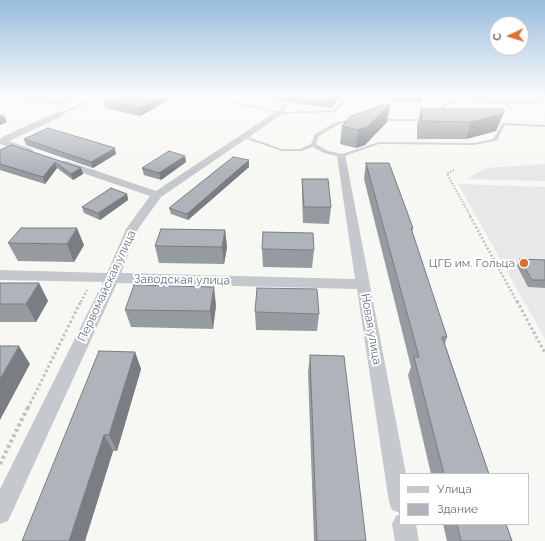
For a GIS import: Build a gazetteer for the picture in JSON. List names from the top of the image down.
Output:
{
  "streets": {
    "street": ["Заводская улица", "Первомайская улица", "Новая улица"]
  },
  "crossings": [
    ["Заводская улица", "Первомайская улица"],
    ["Заводская улица", "Новая улица"]
  ],
  "places": ["ЦГБ им. Гольца"],
  "legend": ["Улица", "Здание"],
  "north": "left"
}
